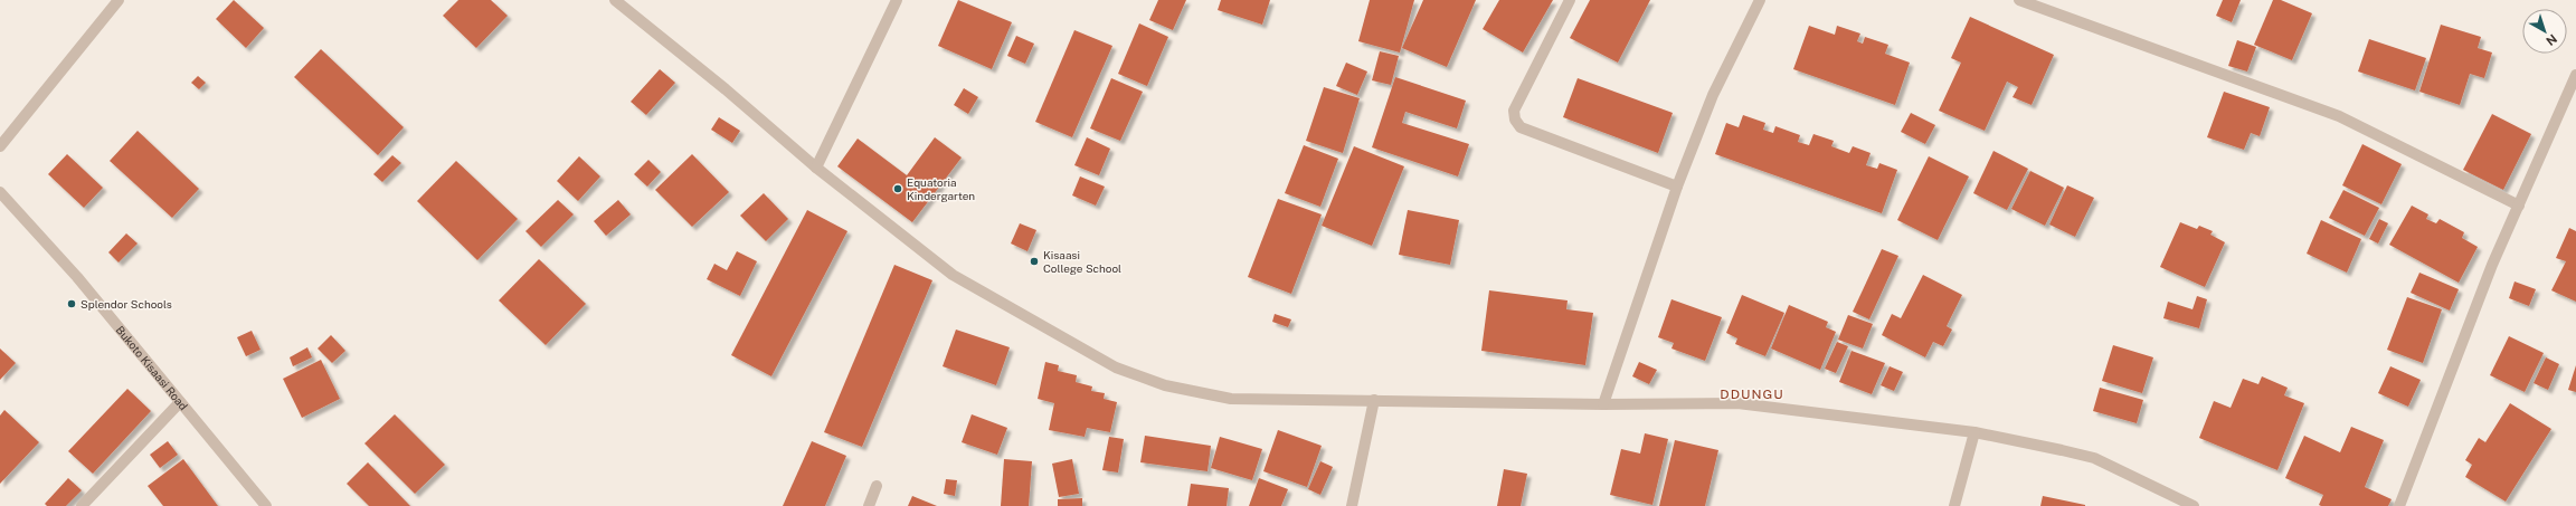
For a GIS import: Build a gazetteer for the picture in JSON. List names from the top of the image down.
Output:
{
  "streets": {
    "street": ["Bukoto Kisaasi Road"]
  },
  "districts": ["DDUNGU"],
  "places": ["Equatoria Kindergarten", "Kisaasi College School", "Splendor Schools"],
  "north": "bottom right"
}
